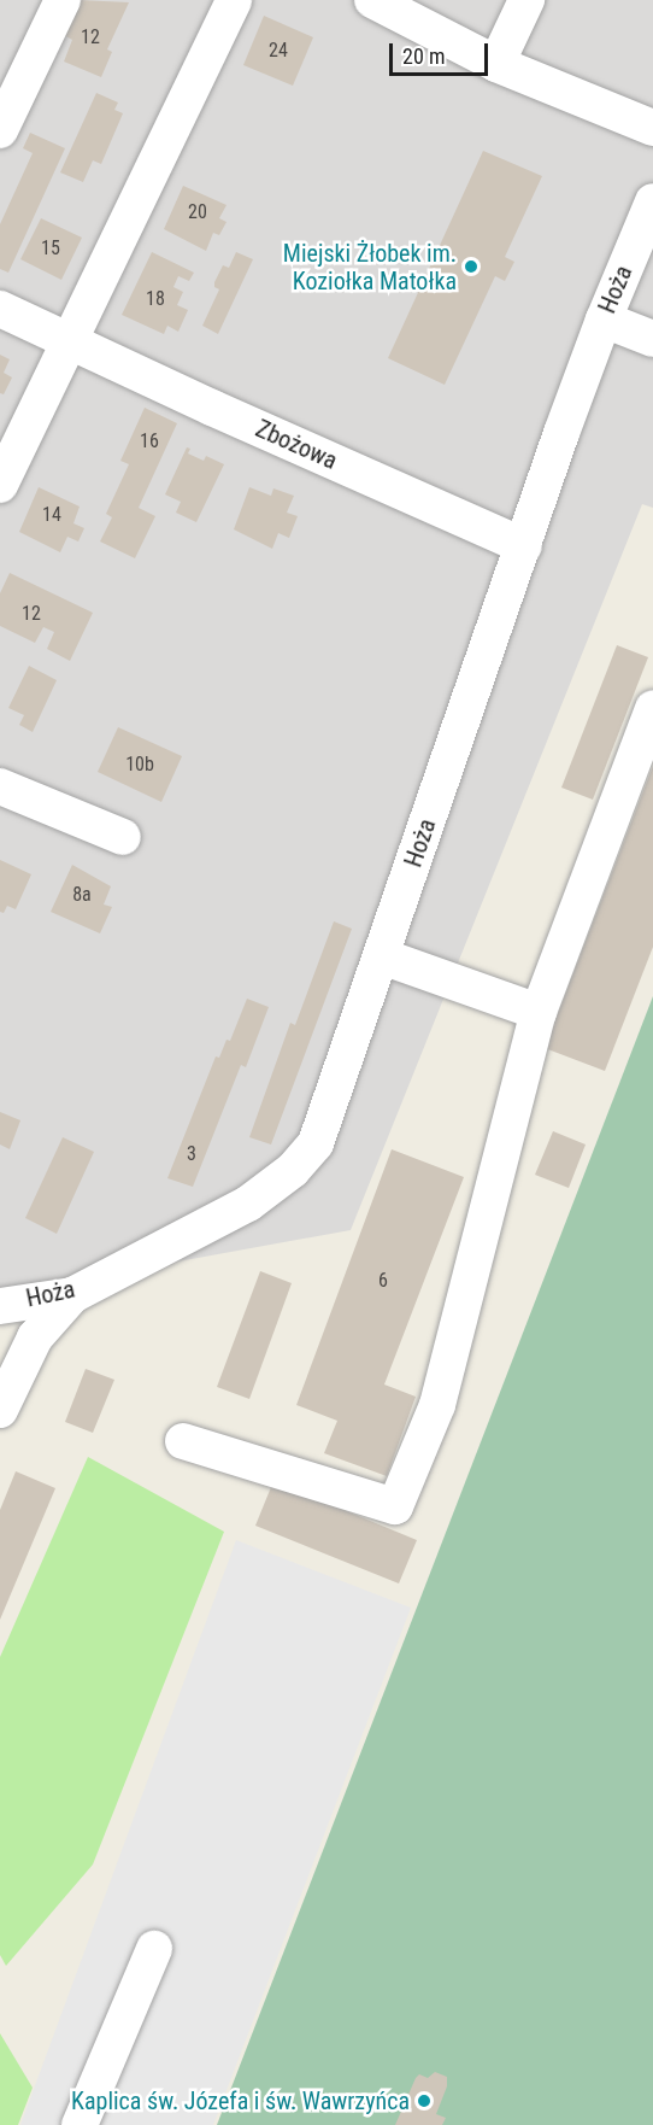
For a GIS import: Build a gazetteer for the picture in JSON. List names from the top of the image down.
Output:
{
  "streets": {
    "street": ["Hoża", "Zbożowa"]
  },
  "crossings": [
    ["Hoża", "Zbożowa"]
  ],
  "places": ["Miejski Żłobek im. Koziołka Matołka", "Kaplica św. Józefa i św. Wawrzyńca"],
  "house_numbers": [
    "12",
    "24",
    "20",
    "15",
    "18",
    "16",
    "14",
    "12",
    "10b",
    "8a",
    "3",
    "6"
  ],
  "scale_bar": "20 m"
}
